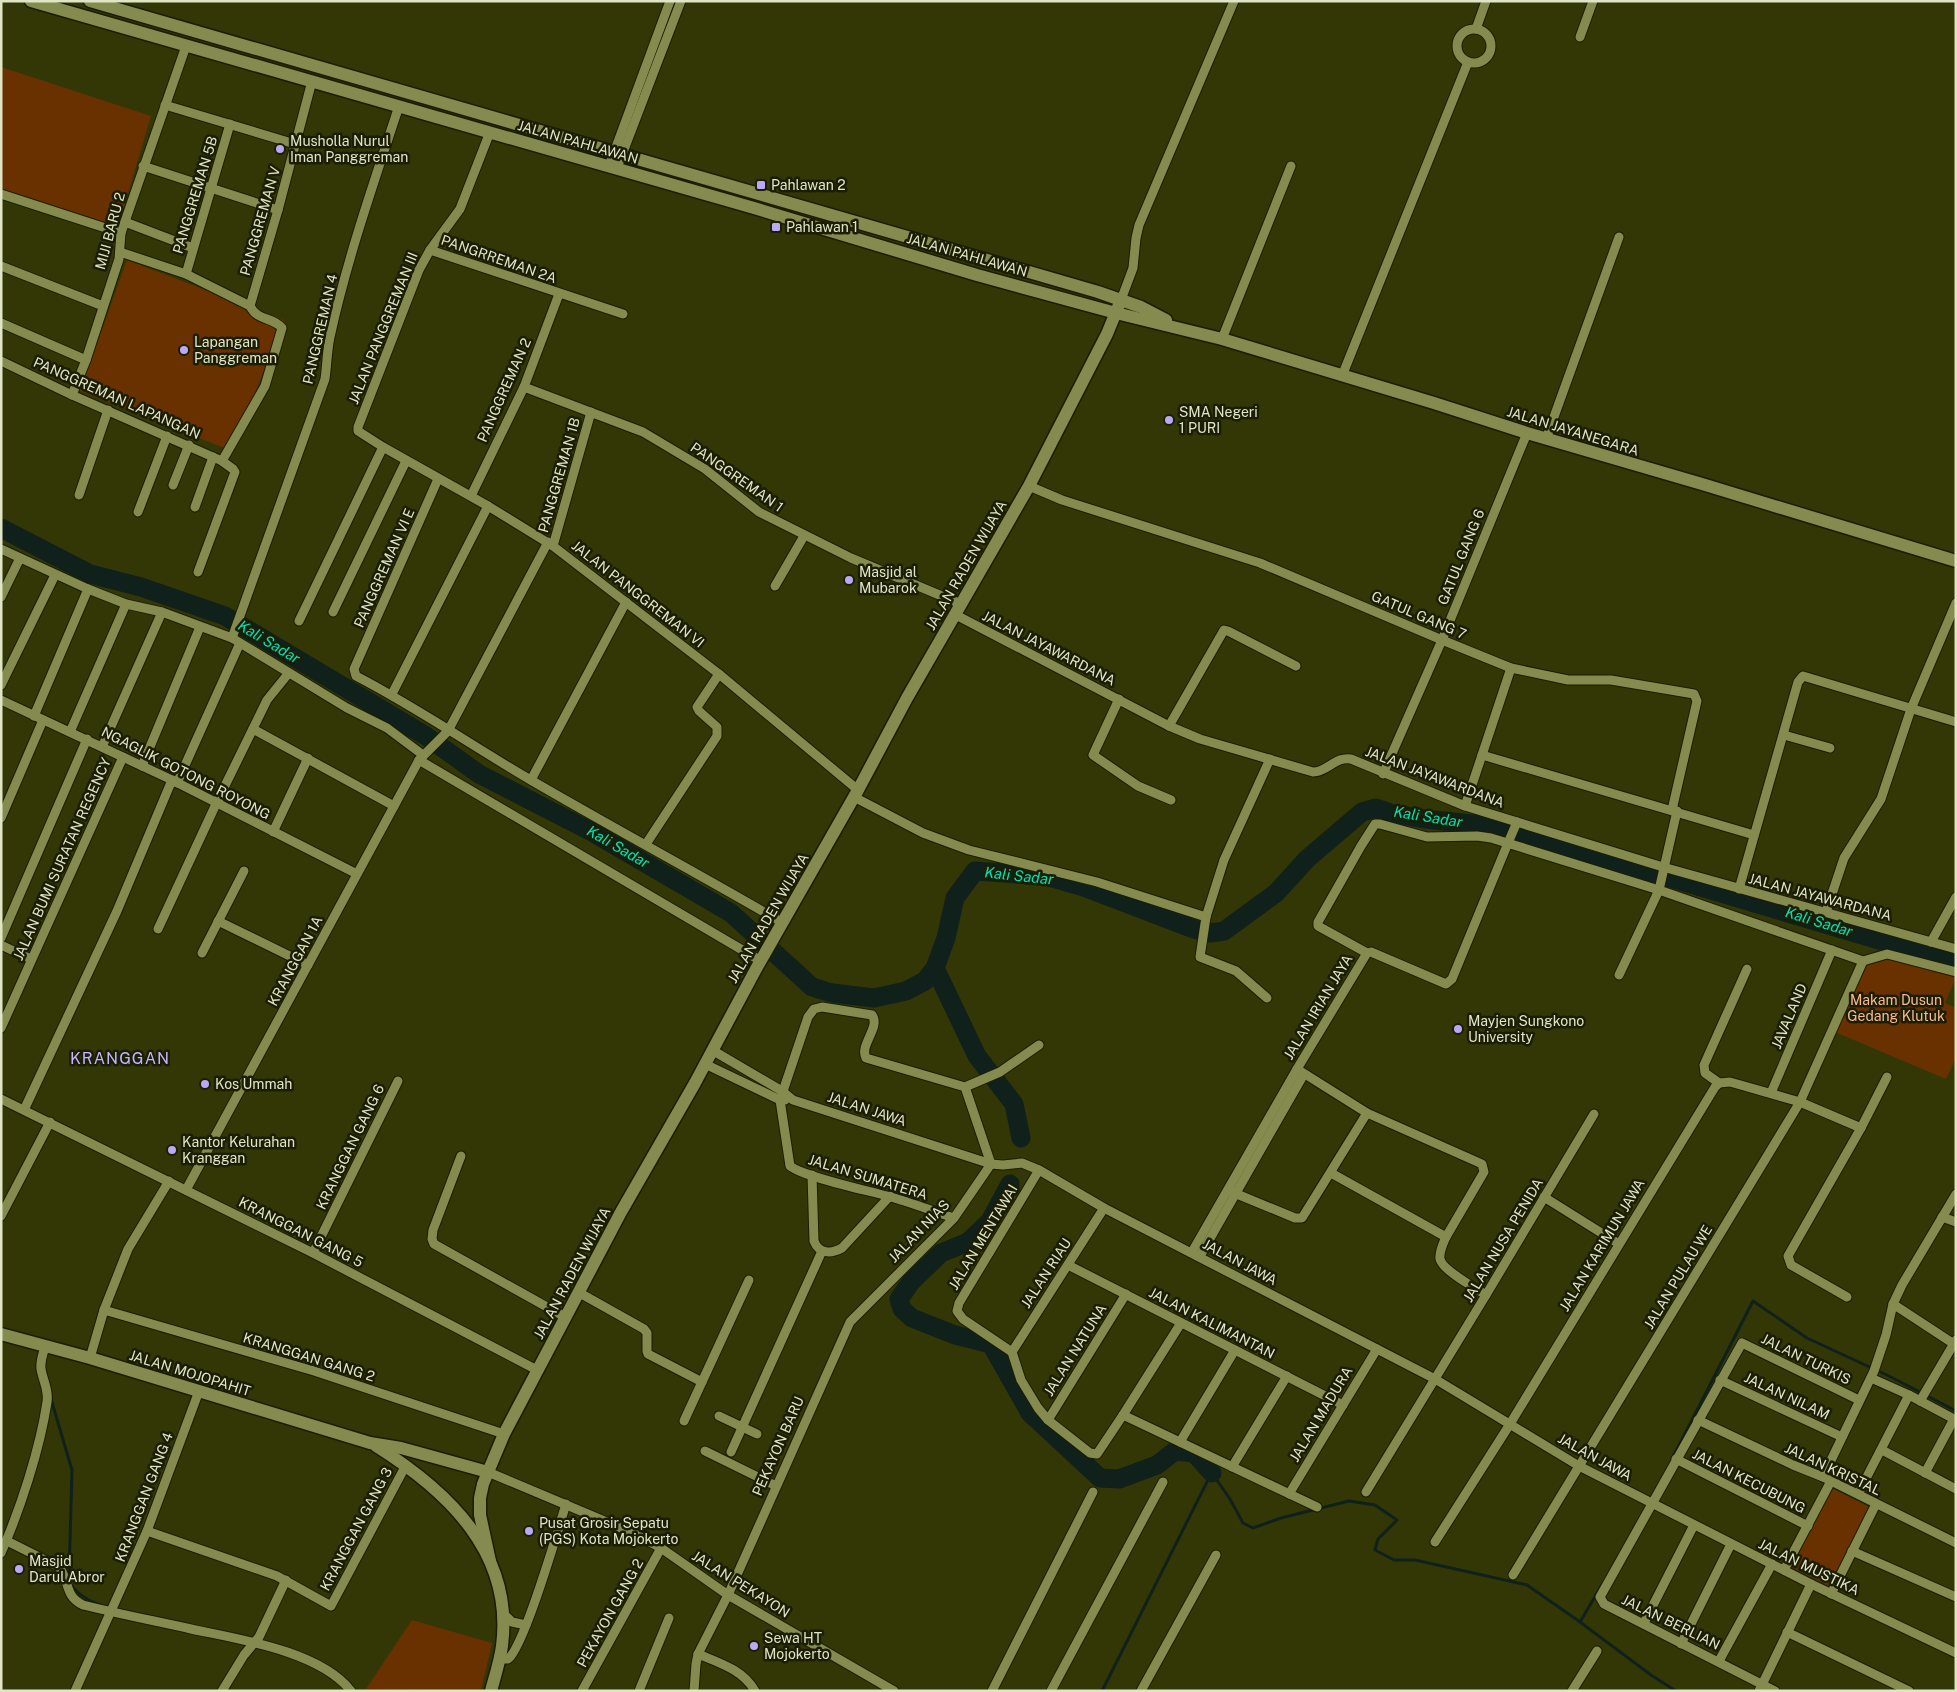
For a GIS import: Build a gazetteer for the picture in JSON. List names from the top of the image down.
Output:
{
  "streets": {
    "main road": [
      "JALAN PAHLAWAN",
      "JALAN JAYANEGARA",
      "JALAN RADEN WIJAYA",
      "JALAN MOJOPAHIT"
    ],
    "street": [
      "PANGGREMAN 5B",
      "PANGGREMAN V",
      "MIJI BARU 2",
      "PANGRREMAN 2A",
      "JALAN PANGGREMAN III",
      "PANGGREMAN 4",
      "PANGGREMAN 2",
      "PANGGREMAN LAPANGAN",
      "PANGGREMAN 1B",
      "PANGGREMAN 1",
      "GATUL GANG 6",
      "PANGGREMAN VI E",
      "JALAN PANGGREMAN VI",
      "GATUL GANG 7",
      "JALAN JAYAWARDANA",
      "NGAGLIK GOTONG ROYONG",
      "JALAN BUMI SURATAN REGENCY",
      "KRANGGAN 1A",
      "JALAN IRIAN JAYA",
      "JAVALAND",
      "JALAN JAWA",
      "KRANGGAN GANG 6",
      "JALAN SUMATERA",
      "JALAN NIAS",
      "KRANGGAN GANG 5",
      "JALAN MENTAWAI",
      "JALAN NUSA PENIDA",
      "JALAN KARIMUN JAWA",
      "JALAN RIAU",
      "JALAN PULAU WE",
      "JALAN KALIMANTAN",
      "JALAN NATUNA",
      "KRANGGAN GANG 2",
      "JALAN TURKIS",
      "JALAN NILAM",
      "JALAN MADURA",
      "PEKAYON BARU",
      "JALAN KRISTAL",
      "JALAN KECUBUNG",
      "KRANGGAN GANG 4",
      "KRANGGAN GANG 3",
      "JALAN MUSTIKA",
      "JALAN PEKAYON",
      "PEKAYON GANG 2",
      "JALAN BERLIAN"
    ]
  },
  "crossings": [
    ["JALAN PAHLAWAN", "PANGGREMAN V"],
    ["JALAN PAHLAWAN", "MIJI BARU 2"],
    ["JALAN PAHLAWAN", "JALAN PANGGREMAN III"],
    ["JALAN PAHLAWAN", "PANGGREMAN 4"],
    ["JALAN PAHLAWAN", "JALAN JAYANEGARA"],
    ["JALAN PAHLAWAN", "JALAN RADEN WIJAYA"],
    ["MIJI BARU 2", "PANGGREMAN LAPANGAN"],
    ["PANGRREMAN 2A", "JALAN PANGGREMAN III"],
    ["PANGRREMAN 2A", "PANGGREMAN 2"],
    ["JALAN PANGGREMAN III", "JALAN PANGGREMAN VI"],
    ["PANGGREMAN 4", "NGAGLIK GOTONG ROYONG"],
    ["PANGGREMAN 4", "KRANGGAN GANG 5"],
    ["PANGGREMAN 2", "PANGGREMAN 1"],
    ["PANGGREMAN 2", "JALAN PANGGREMAN VI"],
    ["JALAN JAYANEGARA", "GATUL GANG 6"],
    ["JALAN JAYANEGARA", "JALAN RADEN WIJAYA"],
    ["PANGGREMAN 1B", "PANGGREMAN 1"],
    ["PANGGREMAN 1B", "JALAN PANGGREMAN VI"],
    ["PANGGREMAN 1B", "KRANGGAN 1A"],
    ["PANGGREMAN 1", "JALAN RADEN WIJAYA"],
    ["PANGGREMAN 1", "JALAN JAYAWARDANA"],
    ["GATUL GANG 6", "GATUL GANG 7"],
    ["GATUL GANG 6", "JALAN JAYAWARDANA"],
    ["JALAN RADEN WIJAYA", "JALAN PANGGREMAN VI"],
    ["JALAN RADEN WIJAYA", "GATUL GANG 7"],
    ["JALAN RADEN WIJAYA", "JALAN JAYAWARDANA"],
    ["JALAN RADEN WIJAYA", "JALAN JAWA"],
    ["JALAN RADEN WIJAYA", "KRANGGAN GANG 5"],
    ["JALAN RADEN WIJAYA", "KRANGGAN GANG 2"],
    ["JALAN RADEN WIJAYA", "JALAN MOJOPAHIT"],
    ["JALAN RADEN WIJAYA", "JALAN PEKAYON"],
    ["PANGGREMAN VI E", "JALAN PANGGREMAN VI"],
    ["JALAN JAYAWARDANA", "JALAN IRIAN JAYA"],
    ["NGAGLIK GOTONG ROYONG", "JALAN BUMI SURATAN REGENCY"],
    ["NGAGLIK GOTONG ROYONG", "KRANGGAN 1A"],
    ["KRANGGAN 1A", "KRANGGAN GANG 5"],
    ["JALAN IRIAN JAYA", "JALAN JAWA"],
    ["JALAN JAWA", "JALAN SUMATERA"],
    ["JALAN JAWA", "JALAN NIAS"],
    ["JALAN JAWA", "JALAN MENTAWAI"],
    ["JALAN JAWA", "JALAN NUSA PENIDA"],
    ["JALAN JAWA", "JALAN KARIMUN JAWA"],
    ["JALAN JAWA", "JALAN RIAU"],
    ["JALAN JAWA", "JALAN PULAU WE"],
    ["JALAN JAWA", "JALAN MADURA"],
    ["JALAN JAWA", "JALAN MUSTIKA"],
    ["JALAN JAWA", "JALAN BERLIAN"],
    ["KRANGGAN GANG 6", "KRANGGAN GANG 5"],
    ["JALAN SUMATERA", "JALAN NIAS"],
    ["JALAN NIAS", "PEKAYON BARU"],
    ["JALAN MENTAWAI", "JALAN RIAU"],
    ["JALAN RIAU", "JALAN KALIMANTAN"],
    ["JALAN KALIMANTAN", "JALAN NATUNA"],
    ["JALAN KALIMANTAN", "JALAN MADURA"],
    ["JALAN TURKIS", "JALAN NILAM"],
    ["JALAN MOJOPAHIT", "KRANGGAN GANG 4"],
    ["JALAN MOJOPAHIT", "KRANGGAN GANG 3"],
    ["JALAN MOJOPAHIT", "JALAN PEKAYON"],
    ["PEKAYON BARU", "JALAN PEKAYON"],
    ["JALAN MUSTIKA", "JALAN BERLIAN"],
    ["JALAN PEKAYON", "PEKAYON GANG 2"]
  ],
  "districts": ["KRANGGAN"],
  "water": ["Kali Sadar"],
  "parks": ["Makam Dusun Gedang Klutuk"],
  "places": {
    "other": [
      "Musholla Nurul Iman Panggreman",
      "Lapangan Panggreman",
      "SMA Negeri 1 PURI",
      "Masjid al Mubarok",
      "Mayjen Sungkono University",
      "Kos Ummah",
      "Kantor Kelurahan Kranggan",
      "Pusat Grosir Sepatu (PGS) Kota Mojokerto",
      "Masjid Darul Abror",
      "Sewa HT Mojokerto"
    ],
    "transit": ["Pahlawan 2", "Pahlawan 1"]
  }
}
